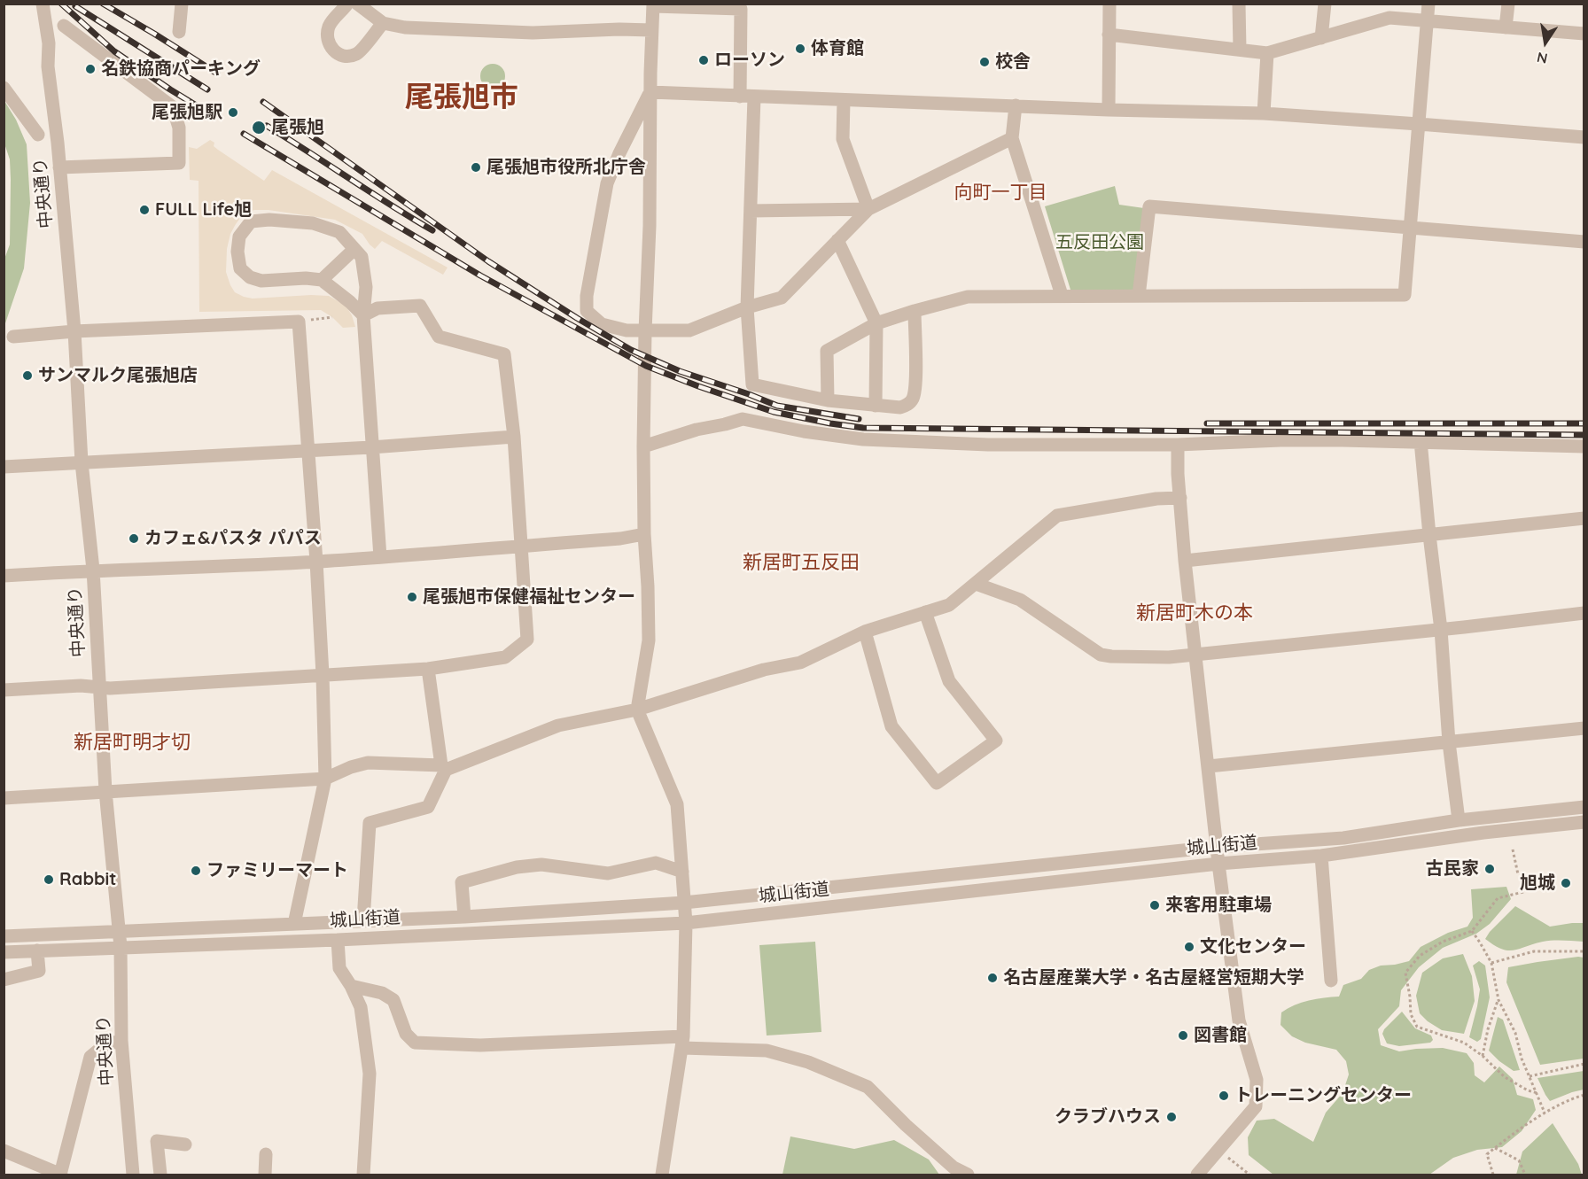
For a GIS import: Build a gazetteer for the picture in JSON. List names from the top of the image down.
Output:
{
  "streets": {
    "street": ["中央通り", "城山街道"]
  },
  "crossings": [
    ["中央通り", "城山街道"]
  ],
  "districts": [
    "尾張旭市",
    "向町一丁目",
    "新居町五反田",
    "新居町木の本",
    "新居町明才切"
  ],
  "parks": ["五反田公園"],
  "places": [
    "体育館",
    "ローソン",
    "校舎",
    "名鉄協商パーキング",
    "尾張旭駅",
    "尾張旭",
    "尾張旭市役所北庁舎",
    "FULL Life旭",
    "サンマルク尾張旭店",
    "カフェ&パスタ パパス",
    "尾張旭市保健福祉センター",
    "古民家",
    "ファミリーマート",
    "Rabbit",
    "旭城",
    "来客用駐車場",
    "文化センター",
    "名古屋産業大学・名古屋経営短期大学",
    "図書館",
    "トレーニングセンター",
    "クラブハウス"
  ],
  "north": "bottom"
}
